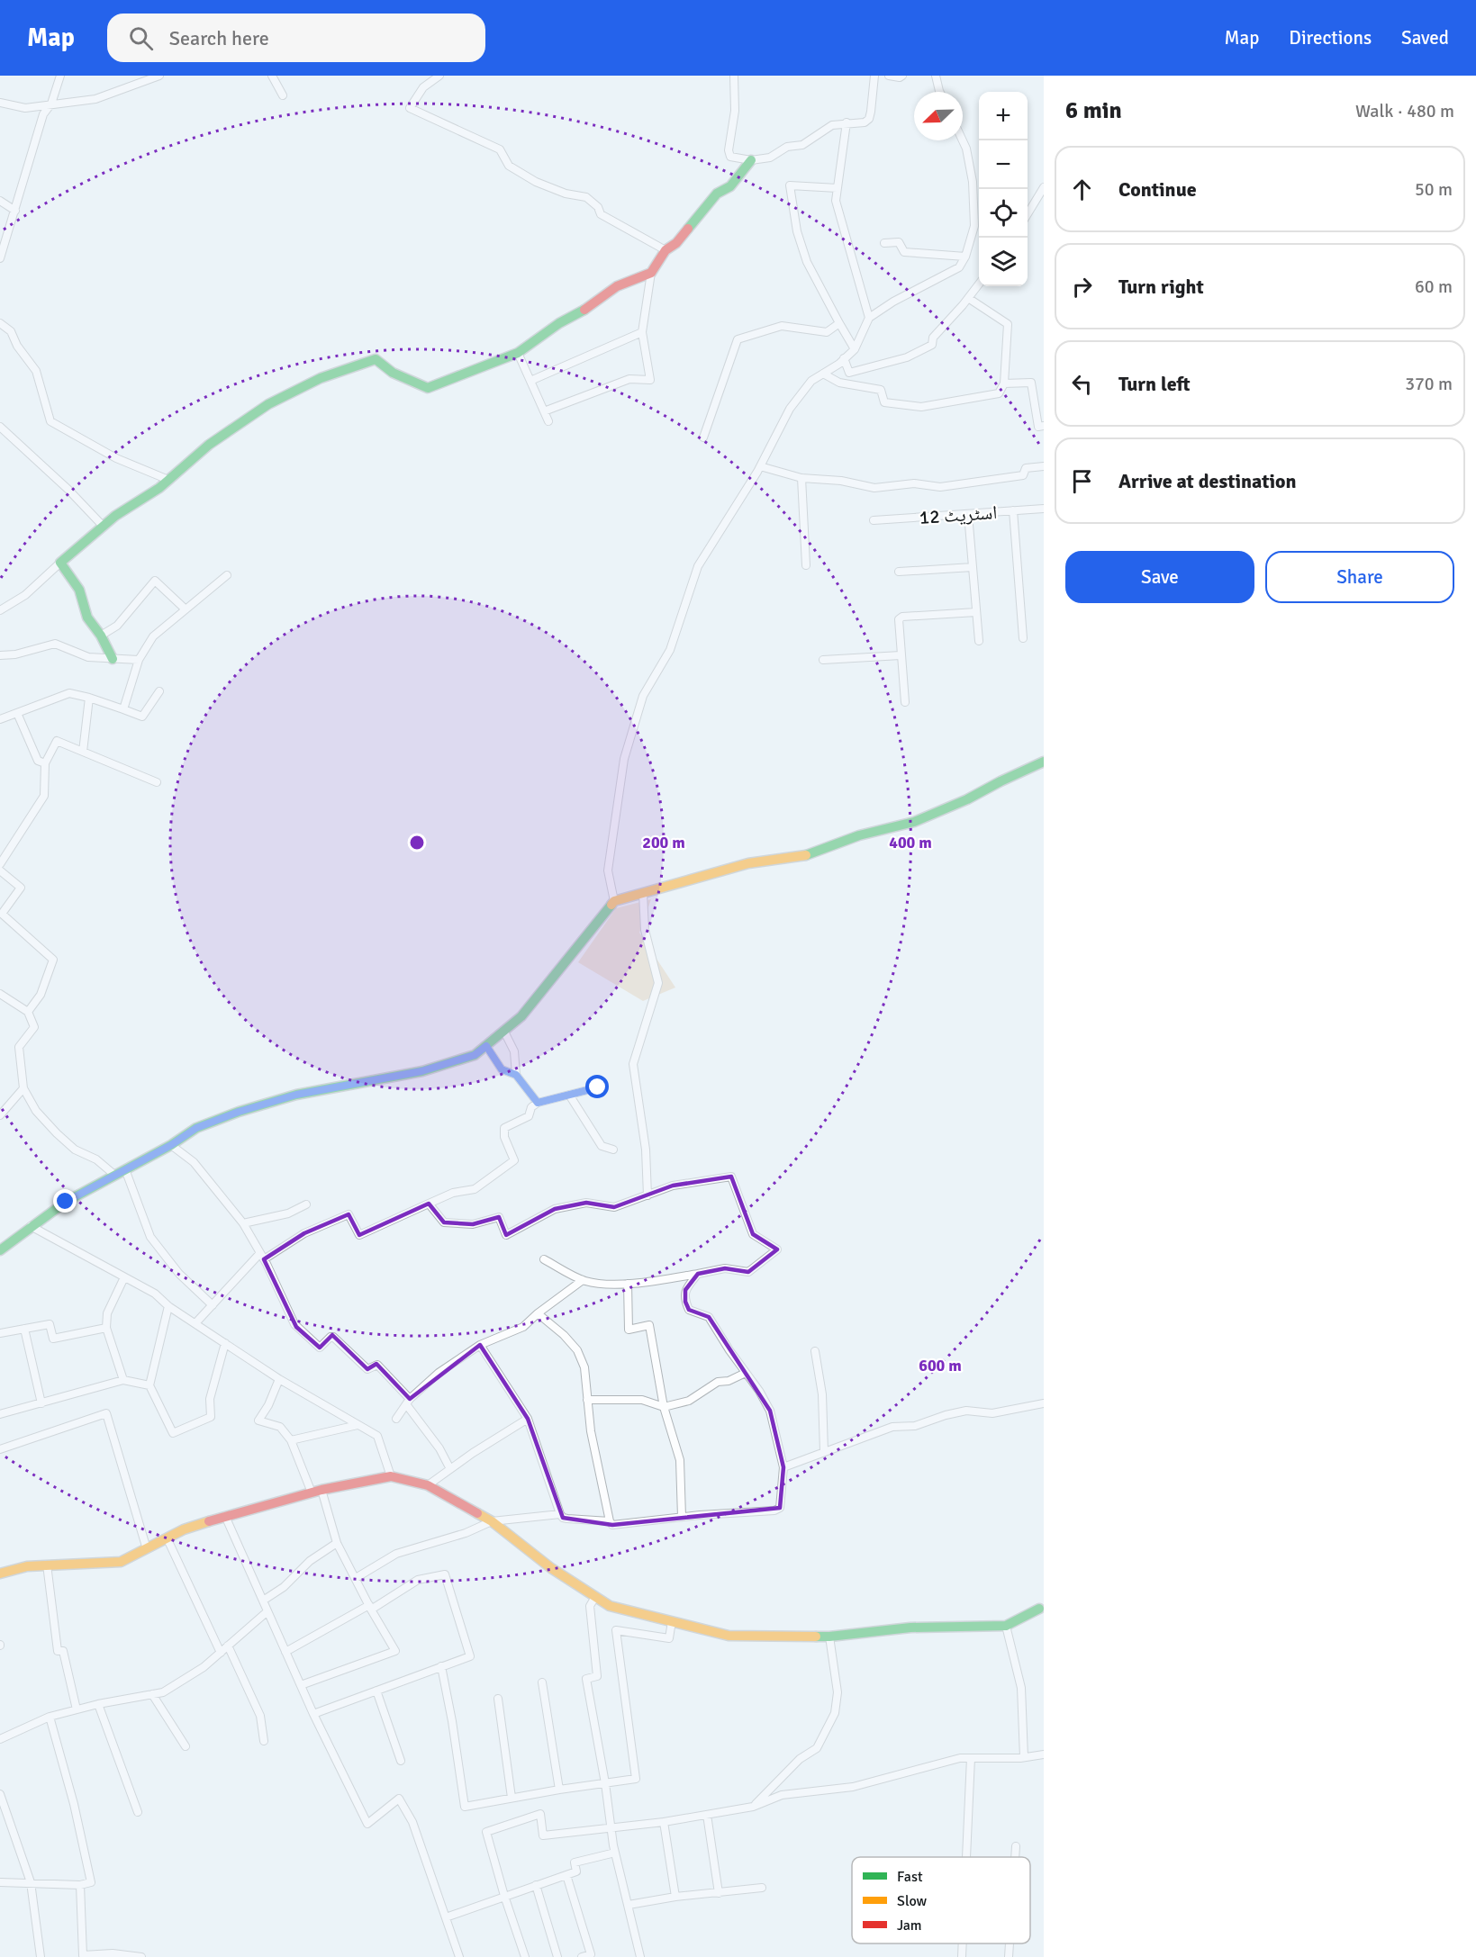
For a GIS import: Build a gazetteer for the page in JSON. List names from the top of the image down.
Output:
{
  "streets": {
    "street": ["اسٹریٹ 12"]
  },
  "legend": ["Fast", "Slow", "Jam"],
  "north": "bottom left",
  "page": {
    "header": "Map",
    "search": "Search here",
    "nav": ["Map", "Directions", "Saved"],
    "heading": ["6 min", "Walk · 480 m"],
    "map_buttons": ["+", "−"],
    "list": [
      ["Continue", "50 m"],
      ["Turn right", "60 m"],
      ["Turn left", "370 m"],
      "Arrive at destination"
    ],
    "buttons": ["Save", "Share"]
  },
  "rings": ["200 m", "400 m", "600 m"]
}
